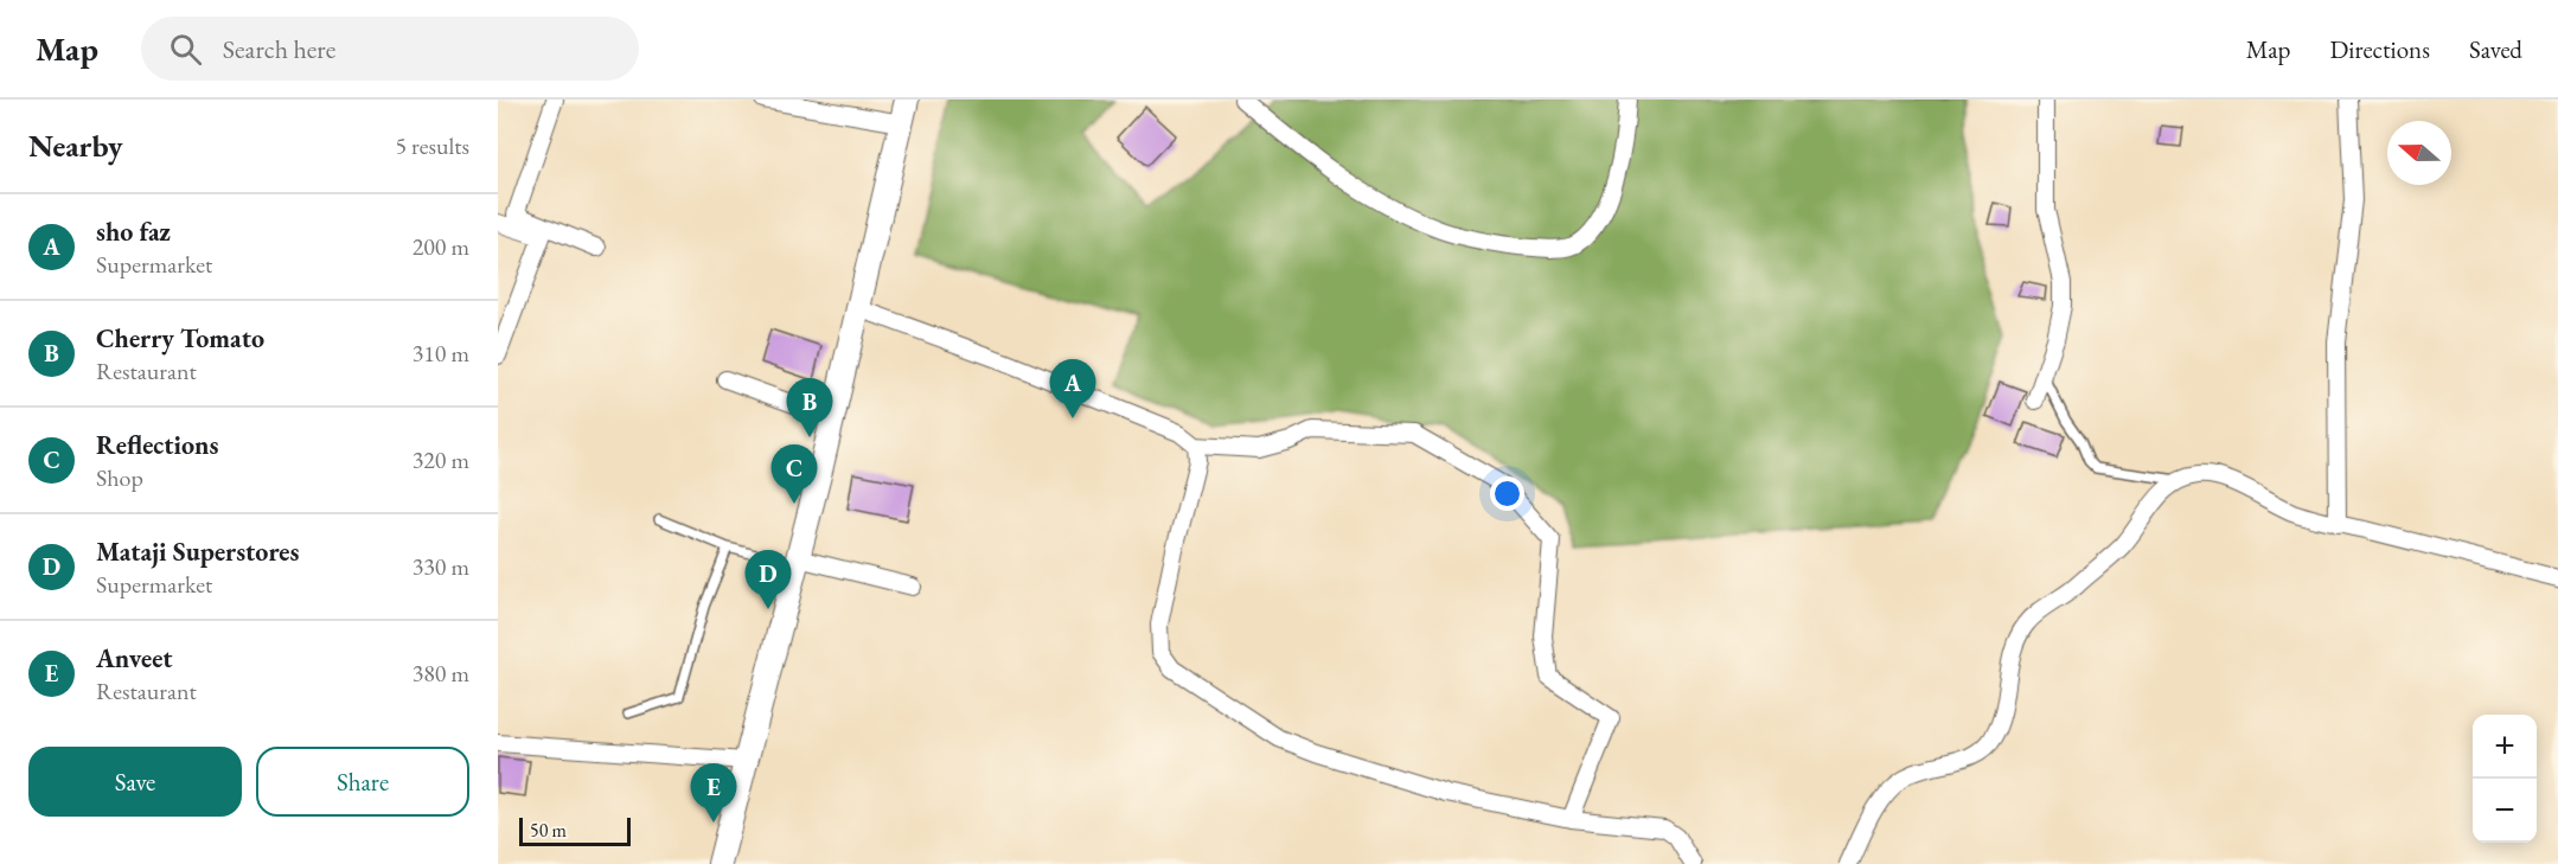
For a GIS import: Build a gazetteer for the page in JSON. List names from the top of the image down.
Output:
{
  "scale_bar": "50 m",
  "north": "left",
  "page": {
    "header": "Map",
    "search": "Search here",
    "nav": ["Map", "Directions", "Saved"],
    "heading": ["Nearby", "5 results"],
    "list": [
      {
        "mark": "A",
        "name": "sho faz",
        "note": "Supermarket",
        "value": "200 m"
      },
      {
        "mark": "B",
        "name": "Cherry Tomato",
        "note": "Restaurant",
        "value": "310 m"
      },
      {
        "mark": "C",
        "name": "Reflections",
        "note": "Shop",
        "value": "320 m"
      },
      {
        "mark": "D",
        "name": "Mataji Superstores",
        "note": "Supermarket",
        "value": "330 m"
      },
      {
        "mark": "E",
        "name": "Anveet",
        "note": "Restaurant",
        "value": "380 m"
      }
    ],
    "pins": [
      "A",
      "B",
      "C",
      "D",
      "E"
    ],
    "map_buttons": ["+", "−"],
    "buttons": ["Save", "Share"],
    "scale": "50 m"
  }
}
